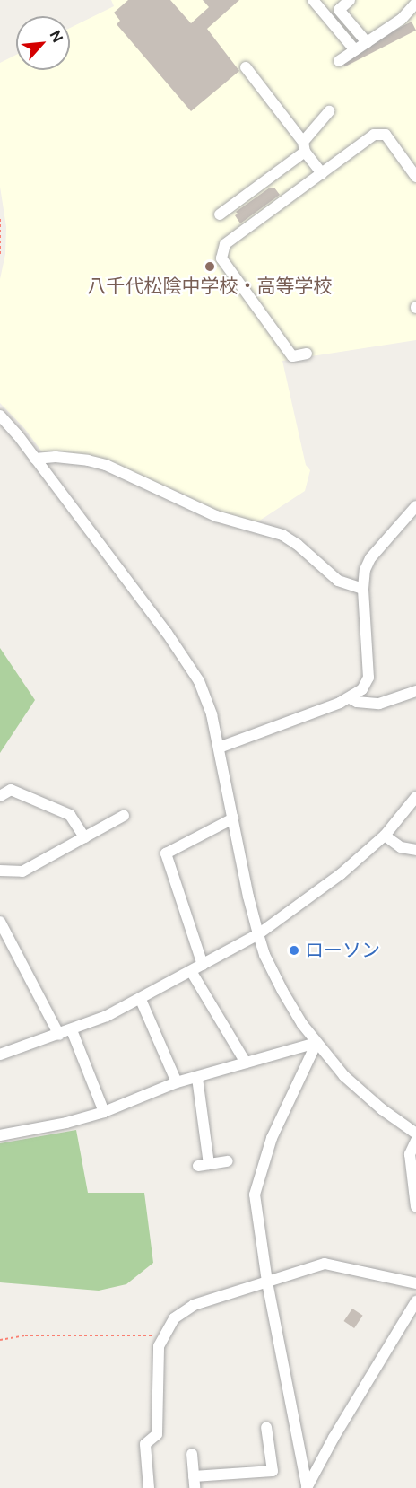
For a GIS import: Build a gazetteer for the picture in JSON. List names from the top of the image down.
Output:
{
  "places": ["八千代松陰中学校・高等学校", "ローソン"],
  "north": "top right"
}
